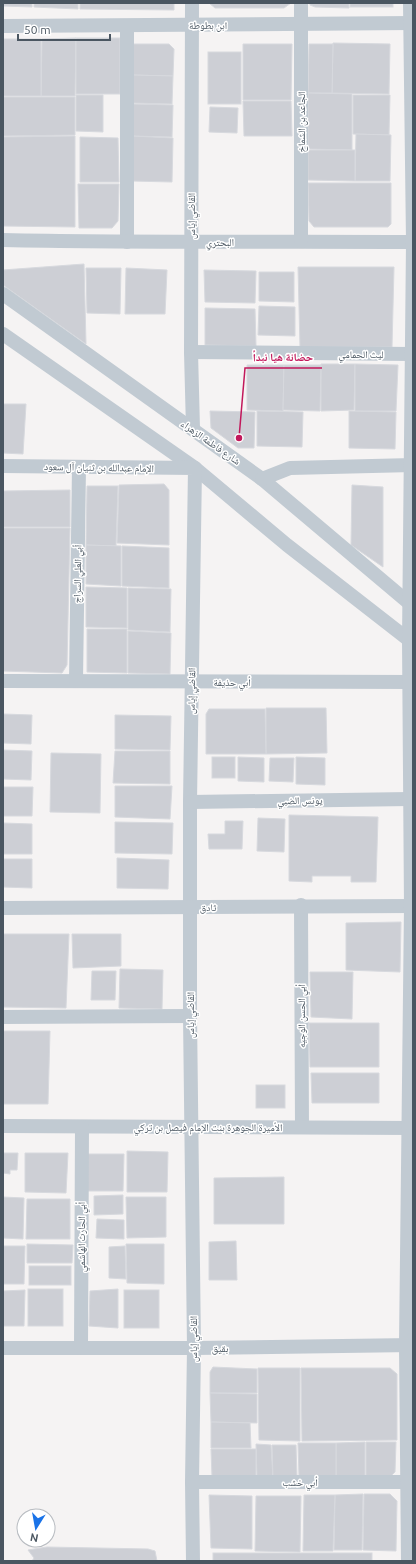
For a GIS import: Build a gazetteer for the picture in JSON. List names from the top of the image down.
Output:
{
  "streets": {
    "street": [
      "ابن بطوطة",
      "الجاعد بن الشماخ",
      "القاضي إياس",
      "البحتري",
      "ليث الحمامي",
      "شارع فاطمة الزهراء",
      "الإمام عبدالله بن ثنيان آل سعود",
      "أبي العلي السراج",
      "أبي حذيفة",
      "يونس الضبي",
      "ثادق",
      "أبي الحسن الوجيه",
      "الأميرة الجوهرة بنت الإمام فيصل بن تركي",
      "أبي الحارث الهاشمي",
      "بقيق",
      "أبي خشب"
    ]
  },
  "crossings": [
    ["ابن بطوطة", "الجاعد بن الشماخ"],
    ["ابن بطوطة", "القاضي إياس"],
    ["الجاعد بن الشماخ", "البحتري"],
    ["القاضي إياس", "البحتري"],
    ["القاضي إياس", "ليث الحمامي"],
    ["القاضي إياس", "شارع فاطمة الزهراء"],
    ["القاضي إياس", "الإمام عبدالله بن ثنيان آل سعود"],
    ["القاضي إياس", "أبي حذيفة"],
    ["القاضي إياس", "يونس الضبي"],
    ["القاضي إياس", "ثادق"],
    ["القاضي إياس", "الأميرة الجوهرة بنت الإمام فيصل بن تركي"],
    ["القاضي إياس", "بقيق"],
    ["القاضي إياس", "أبي خشب"],
    ["الإمام عبدالله بن ثنيان آل سعود", "أبي العلي السراج"],
    ["أبي العلي السراج", "أبي حذيفة"],
    ["ثادق", "أبي الحسن الوجيه"],
    ["أبي الحسن الوجيه", "الأميرة الجوهرة بنت الإمام فيصل بن تركي"],
    ["الأميرة الجوهرة بنت الإمام فيصل بن تركي", "أبي الحارث الهاشمي"],
    ["أبي الحارث الهاشمي", "بقيق"]
  ],
  "places": ["حضانة هيا نبدأ"],
  "scale_bar": "50 m",
  "north": "bottom"
}
